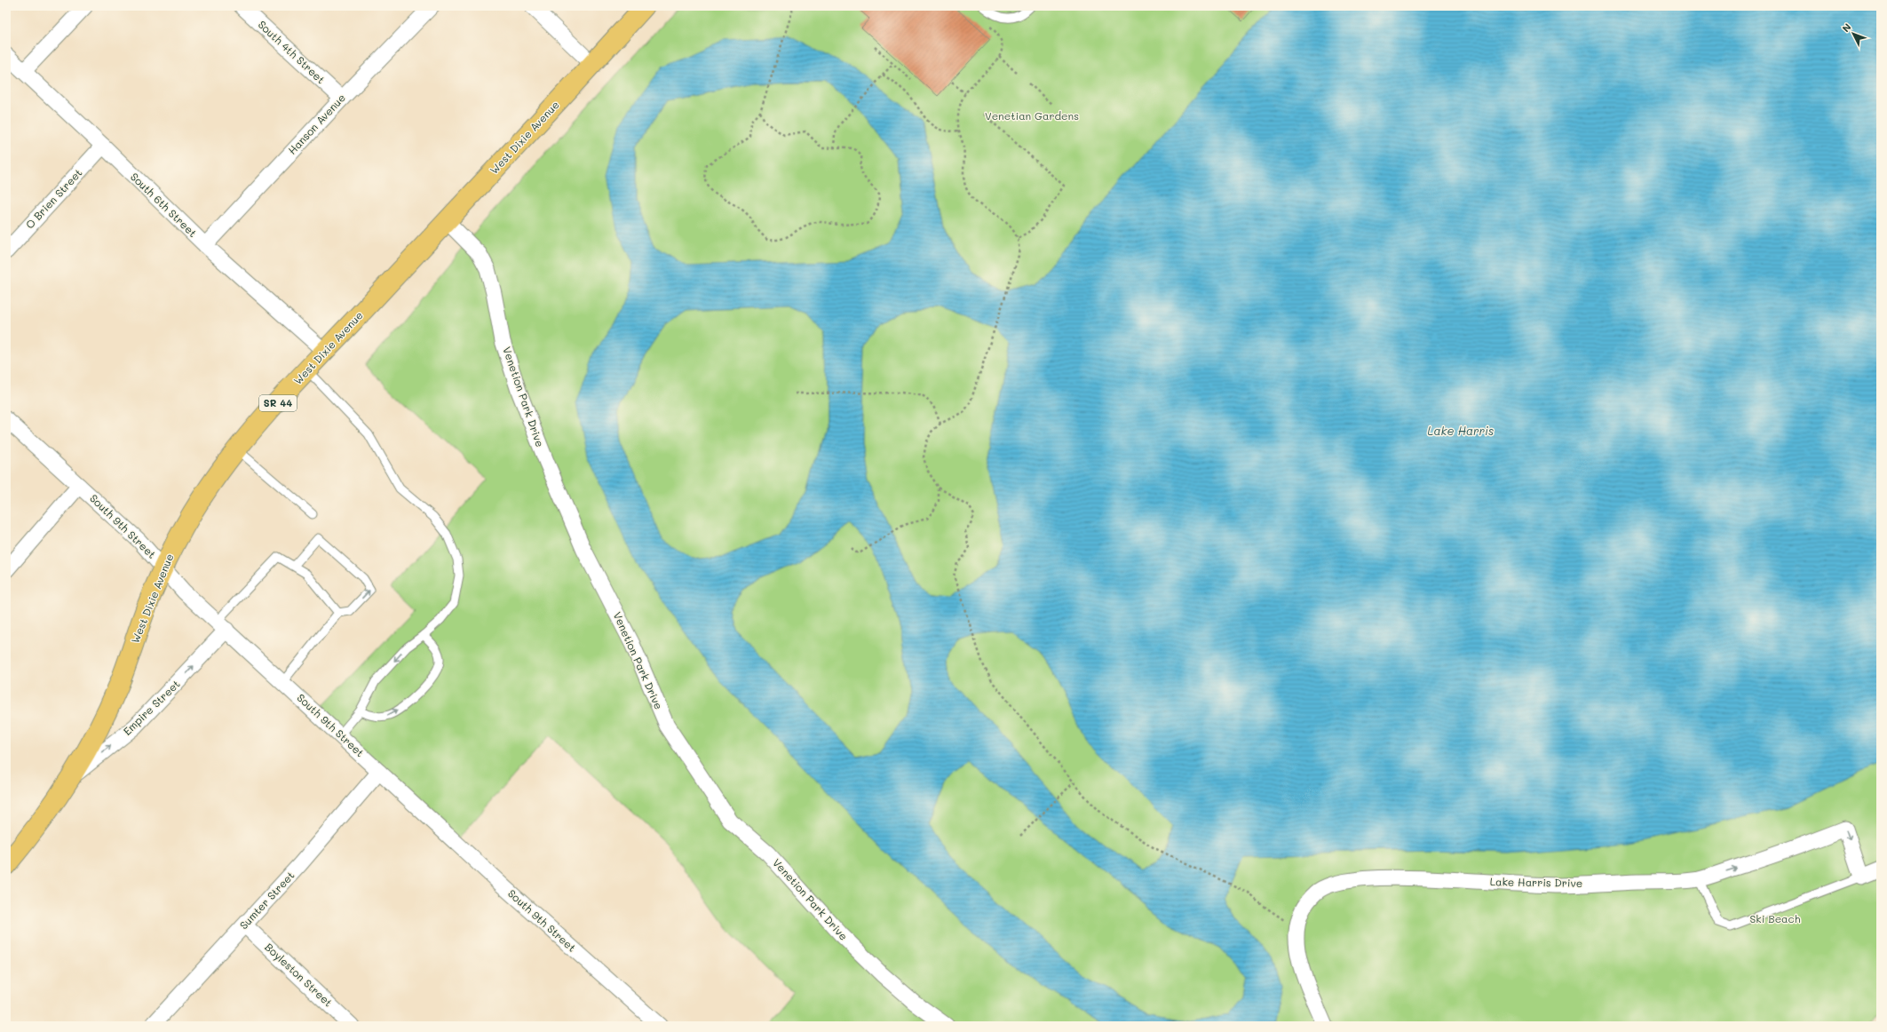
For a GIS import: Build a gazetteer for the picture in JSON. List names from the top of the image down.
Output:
{
  "streets": {
    "main road": ["West Dixie Avenue", "SR 44"],
    "street": [
      "South 4th Street",
      "Hanson Avenue",
      "O Brien Street",
      "South 6th Street",
      "Venetion Park Drive",
      "South 9th Street",
      "Empire Street",
      "Lake Harris Drive",
      "Sumter Street",
      "Boyleston Street"
    ]
  },
  "crossings": [
    ["South 4th Street", "Hanson Avenue"],
    ["Hanson Avenue", "South 6th Street"],
    ["West Dixie Avenue", "South 6th Street"],
    ["West Dixie Avenue", "Venetion Park Drive"],
    ["West Dixie Avenue", "South 9th Street"],
    ["West Dixie Avenue", "Empire Street"],
    ["O Brien Street", "South 6th Street"],
    ["South 9th Street", "Empire Street"],
    ["South 9th Street", "Sumter Street"],
    ["Sumter Street", "Boyleston Street"]
  ],
  "one_way": ["Empire Street"],
  "water": ["Lake Harris"],
  "parks": ["Venetian Gardens", "Ski Beach"],
  "north": "top left"
}
